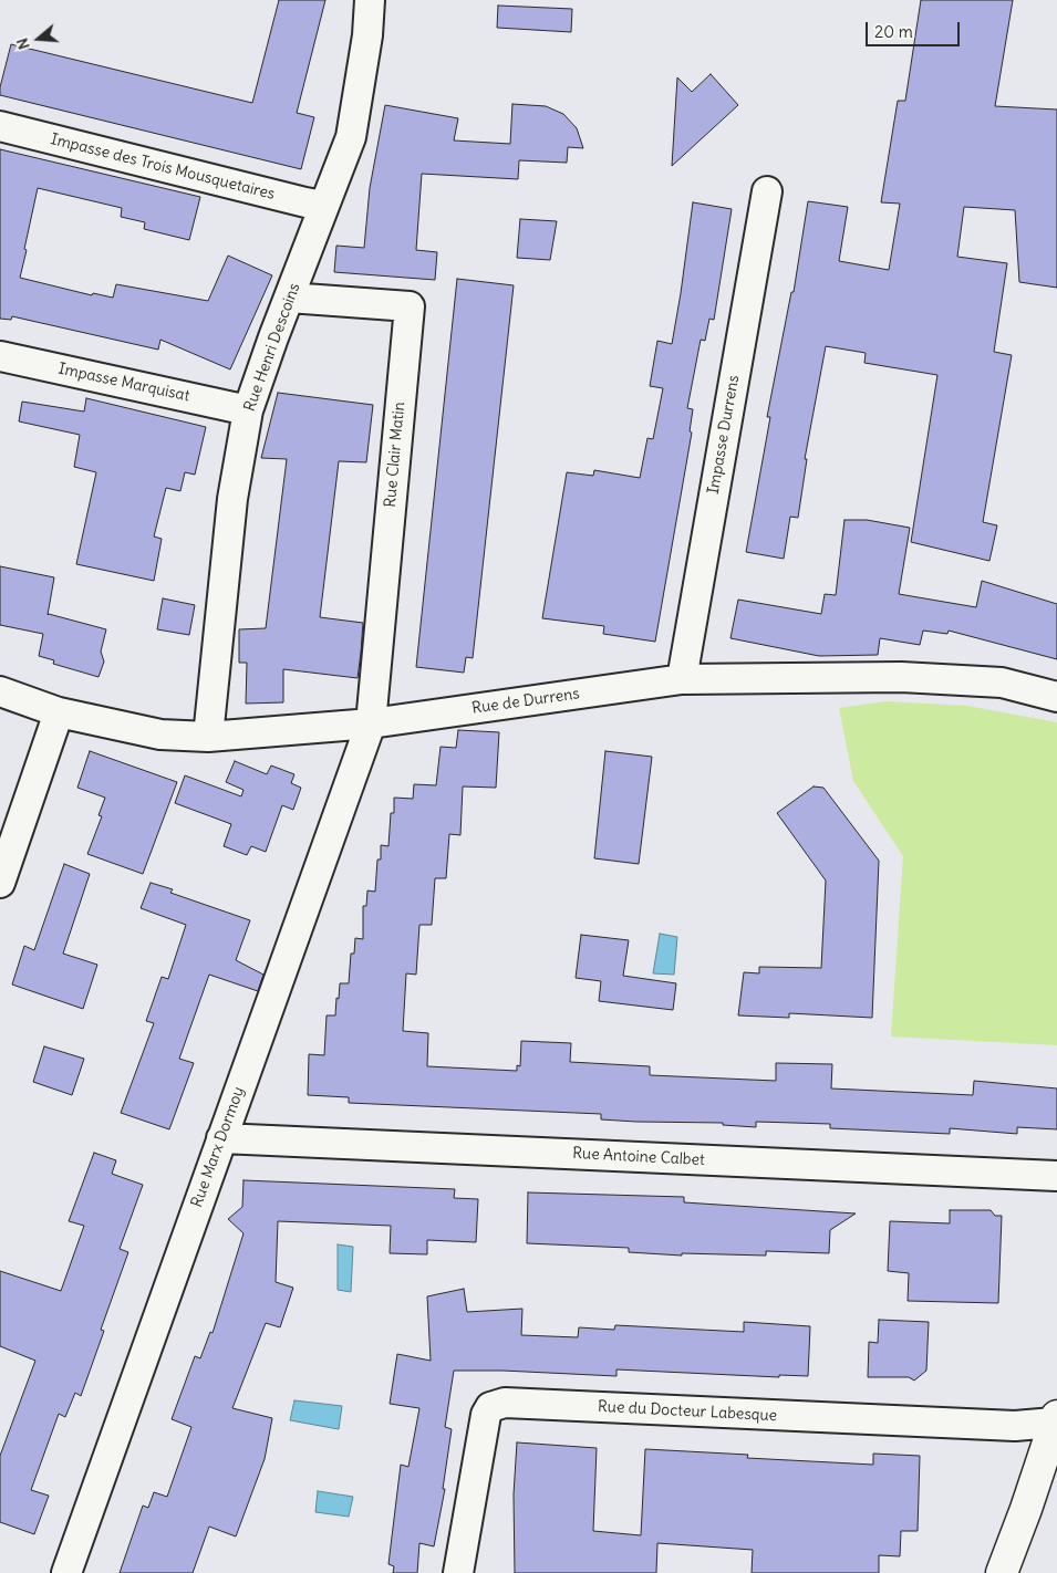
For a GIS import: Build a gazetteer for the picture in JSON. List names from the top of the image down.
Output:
{
  "streets": {
    "street": [
      "Impasse des Trois Mousquetaires",
      "Rue Henri Descoins",
      "Impasse Marquisat",
      "Impasse Durrens",
      "Rue Clair Matin",
      "Rue de Durrens",
      "Rue Marx Dormoy",
      "Rue Antoine Calbet",
      "Rue du Docteur Labesque"
    ]
  },
  "crossings": [
    ["Impasse des Trois Mousquetaires", "Rue Henri Descoins"],
    ["Rue Henri Descoins", "Impasse Marquisat"],
    ["Rue Henri Descoins", "Rue Clair Matin"],
    ["Rue Henri Descoins", "Rue de Durrens"],
    ["Impasse Durrens", "Rue de Durrens"],
    ["Rue Clair Matin", "Rue de Durrens"],
    ["Rue Clair Matin", "Rue Marx Dormoy"],
    ["Rue de Durrens", "Rue Marx Dormoy"],
    ["Rue Marx Dormoy", "Rue Antoine Calbet"]
  ],
  "scale_bar": "20 m",
  "north": "left"
}
